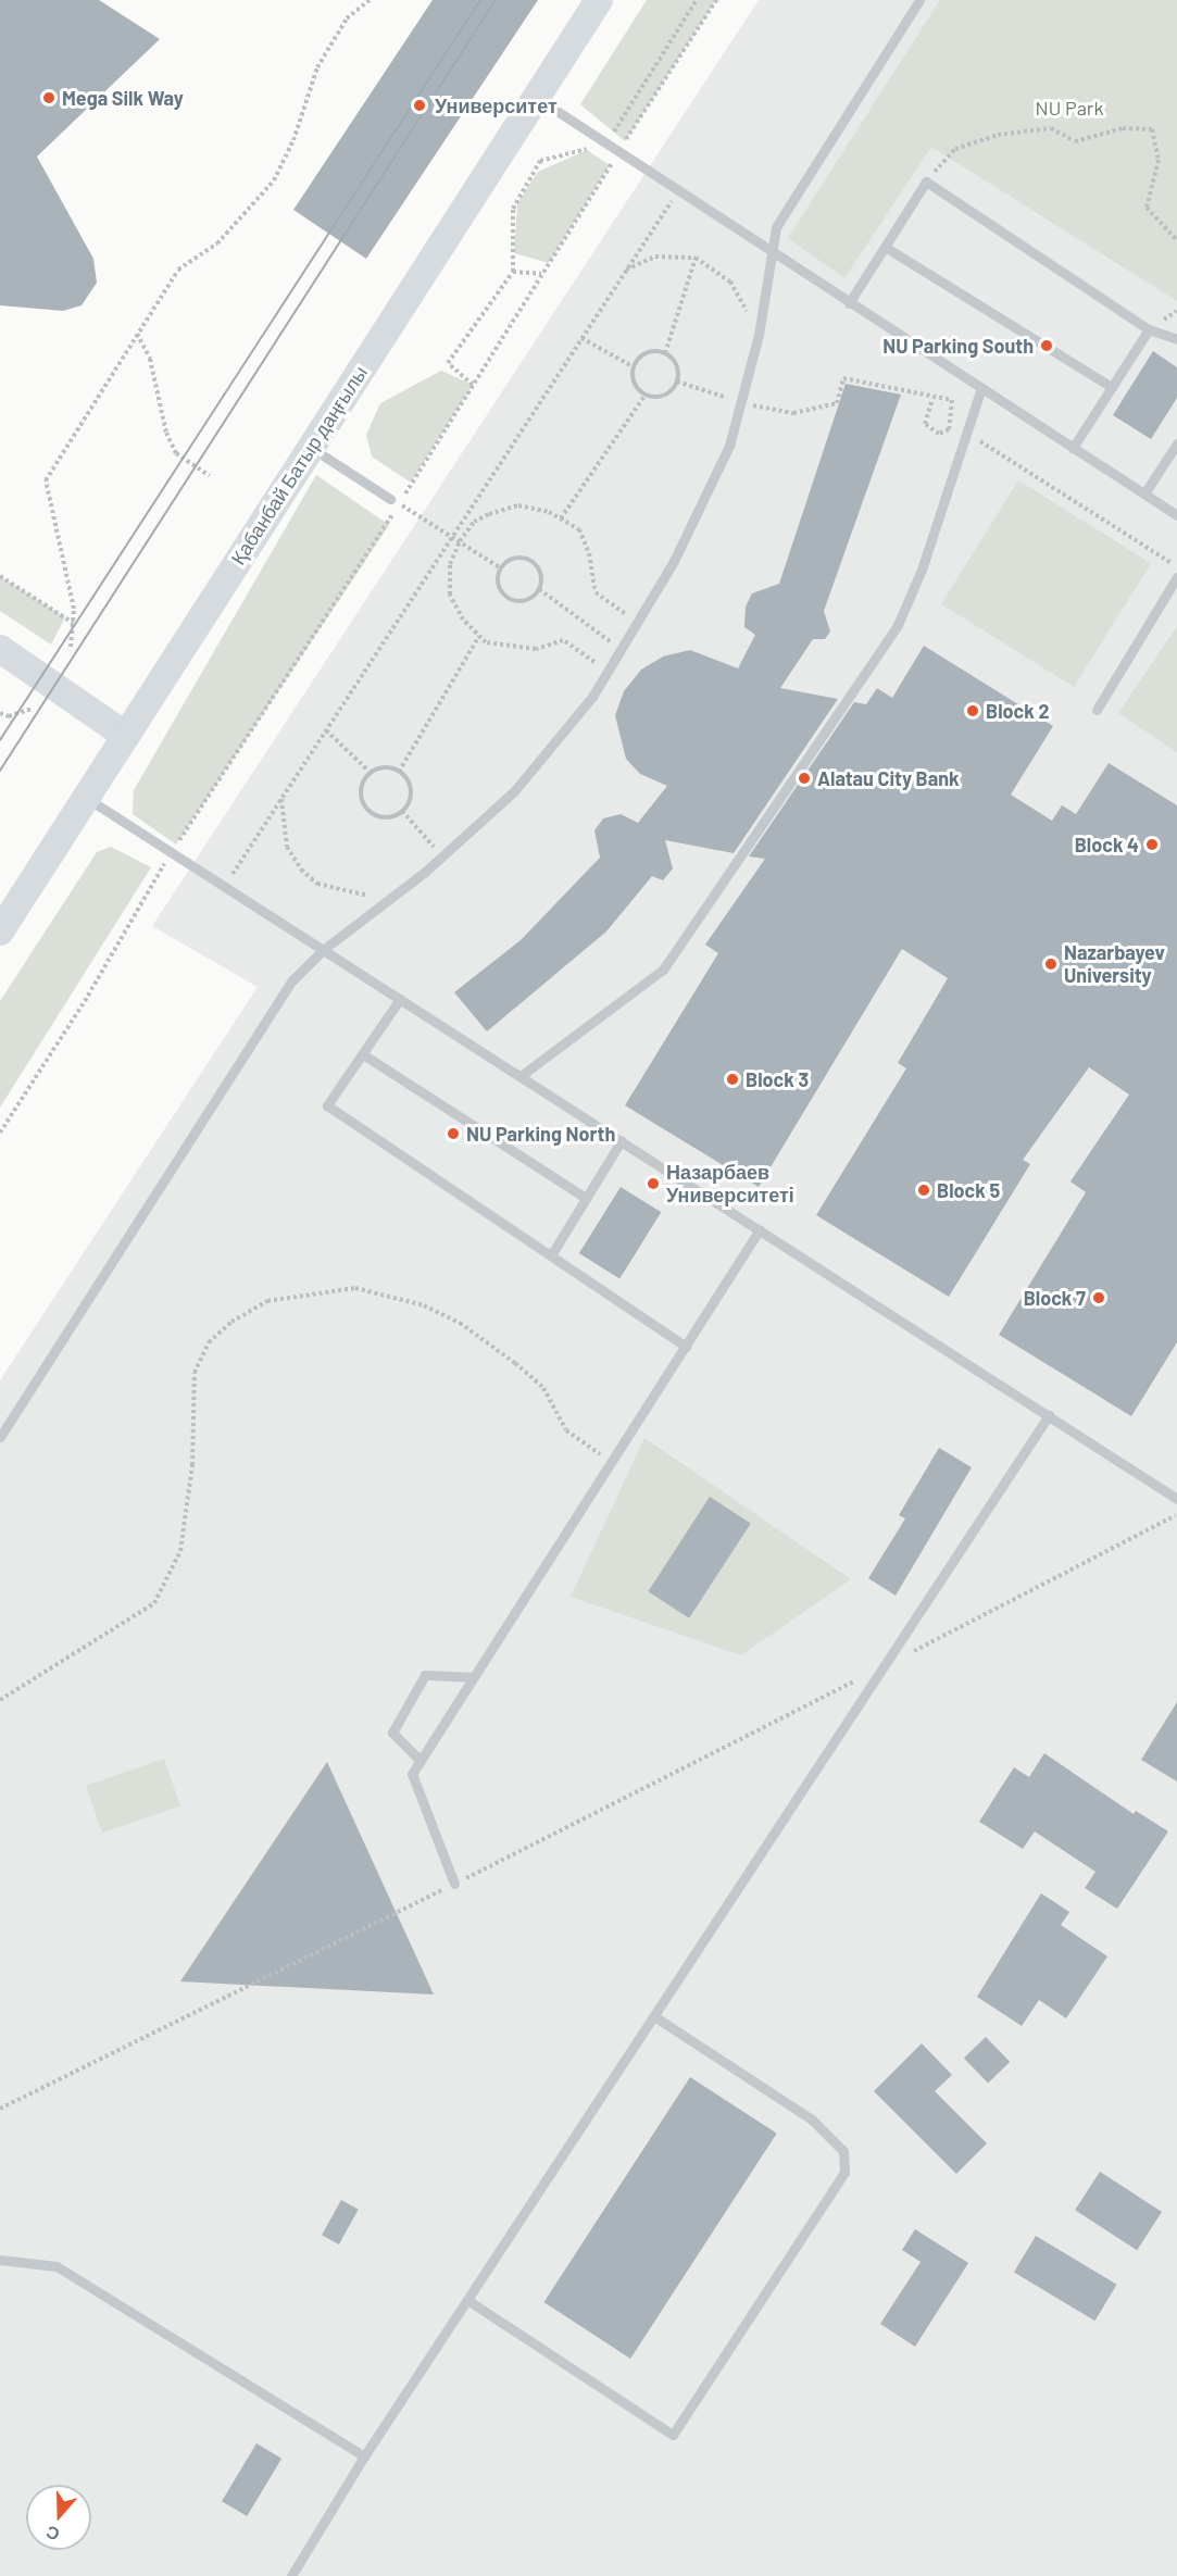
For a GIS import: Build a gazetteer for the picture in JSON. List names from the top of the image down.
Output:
{
  "streets": {
    "main road": ["Қабанбай Батыр даңғылы"]
  },
  "parks": ["NU Park"],
  "places": [
    "Mega Silk Way",
    "Университет",
    "NU Parking South",
    "Block 2",
    "Alatau City Bank",
    "Block 4",
    "Nazarbayev University",
    "Block 3",
    "NU Parking North",
    "Назарбаев Университеті",
    "Block 5",
    "Block 7"
  ],
  "north": "bottom"
}
